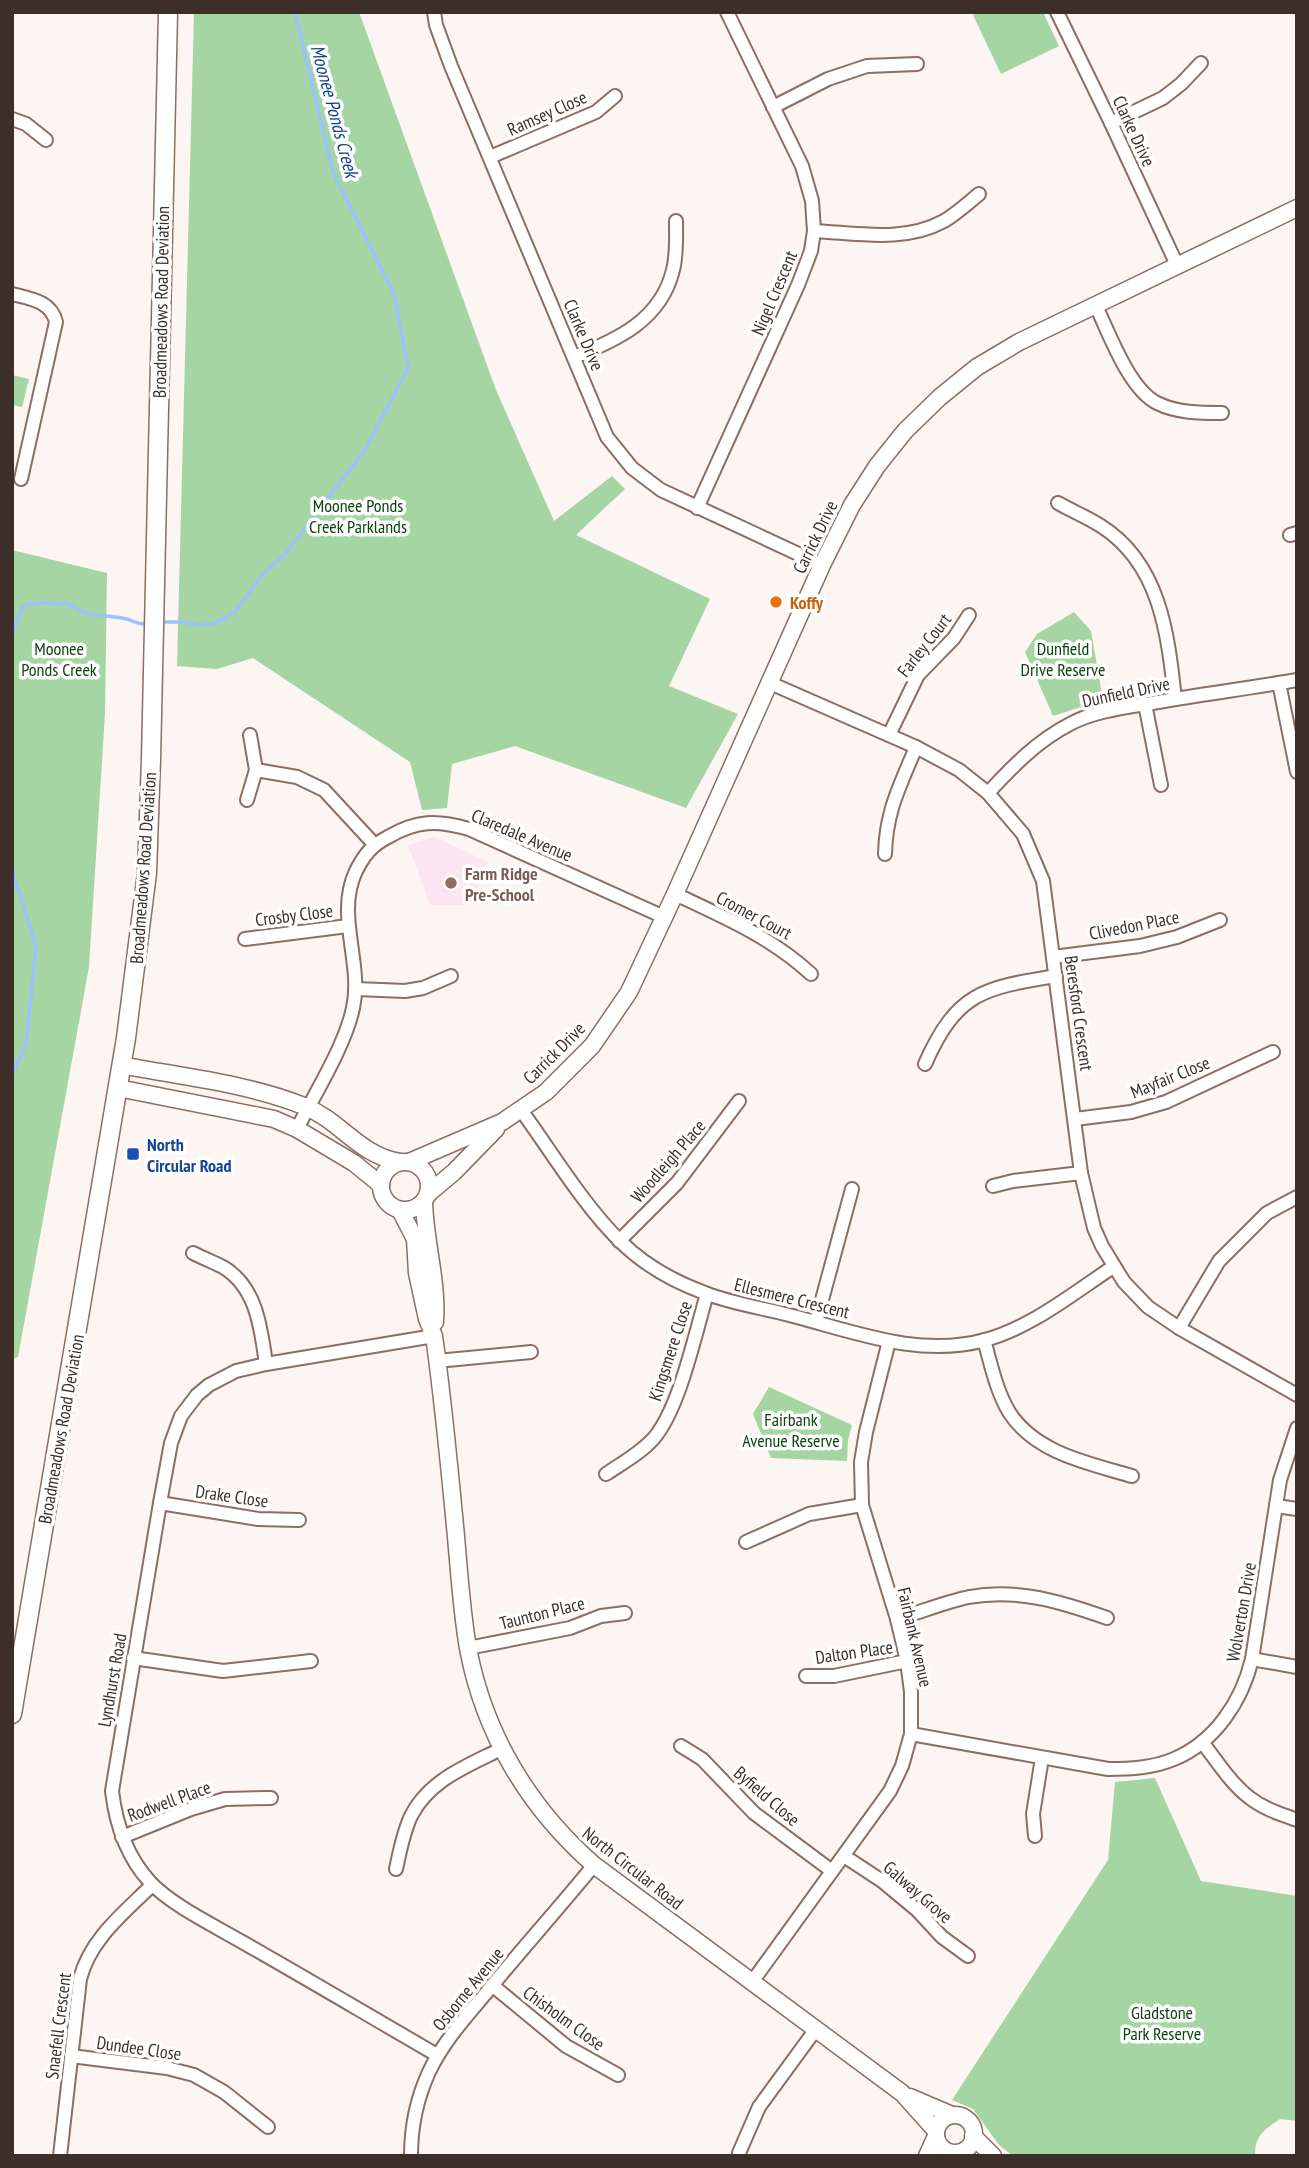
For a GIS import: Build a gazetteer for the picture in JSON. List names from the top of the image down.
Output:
{
  "streets": {
    "main road": ["Broadmeadows Road Deviation"],
    "street": [
      "Ramsey Close",
      "Clarke Drive",
      "Nigel Crescent",
      "Carrick Drive",
      "Farley Court",
      "Dunfield Drive",
      "Claredale Avenue",
      "Crosby Close",
      "Cromer Court",
      "Clivedon Place",
      "Beresford Crescent",
      "Mayfair Close",
      "Woodleigh Place",
      "Ellesmere Crescent",
      "Kingsmere Close",
      "Drake Close",
      "Wolverton Drive",
      "Taunton Place",
      "Fairbank Avenue",
      "Dalton Place",
      "Lyndhurst Road",
      "Byfield Close",
      "Rodwell Place",
      "North Circular Road",
      "Galway Grove",
      "Osborne Avenue",
      "Chisholm Close",
      "Snaefell Crescent",
      "Dundee Close"
    ]
  },
  "crossings": [
    ["Ramsey Close", "Clarke Drive"],
    ["Clarke Drive", "Nigel Crescent"],
    ["Clarke Drive", "Carrick Drive"],
    ["Carrick Drive", "Claredale Avenue"],
    ["Carrick Drive", "Cromer Court"],
    ["Carrick Drive", "Beresford Crescent"],
    ["Carrick Drive", "Ellesmere Crescent"],
    ["Carrick Drive", "North Circular Road"],
    ["Farley Court", "Beresford Crescent"],
    ["Dunfield Drive", "Beresford Crescent"],
    ["Clivedon Place", "Beresford Crescent"],
    ["Beresford Crescent", "Mayfair Close"],
    ["Beresford Crescent", "Ellesmere Crescent"],
    ["Woodleigh Place", "Ellesmere Crescent"],
    ["Ellesmere Crescent", "Kingsmere Close"],
    ["Ellesmere Crescent", "Fairbank Avenue"],
    ["Drake Close", "Lyndhurst Road"],
    ["Wolverton Drive", "Fairbank Avenue"],
    ["Taunton Place", "North Circular Road"],
    ["Fairbank Avenue", "Dalton Place"],
    ["Fairbank Avenue", "Byfield Close"],
    ["Fairbank Avenue", "North Circular Road"],
    ["Fairbank Avenue", "Galway Grove"],
    ["Lyndhurst Road", "Rodwell Place"],
    ["Lyndhurst Road", "North Circular Road"],
    ["Lyndhurst Road", "Osborne Avenue"],
    ["Lyndhurst Road", "Snaefell Crescent"],
    ["North Circular Road", "Osborne Avenue"],
    ["Osborne Avenue", "Chisholm Close"],
    ["Snaefell Crescent", "Dundee Close"]
  ],
  "water": ["Moonee Ponds Creek"],
  "parks": [
    "Moonee Ponds Creek Parklands",
    "Moonee Ponds Creek",
    "Dunfield Drive Reserve",
    "Fairbank Avenue Reserve",
    "Gladstone Park Reserve"
  ],
  "places": {
    "other": ["Koffy", "Farm Ridge Pre-School"],
    "transit": ["North Circular Road"]
  }
}
